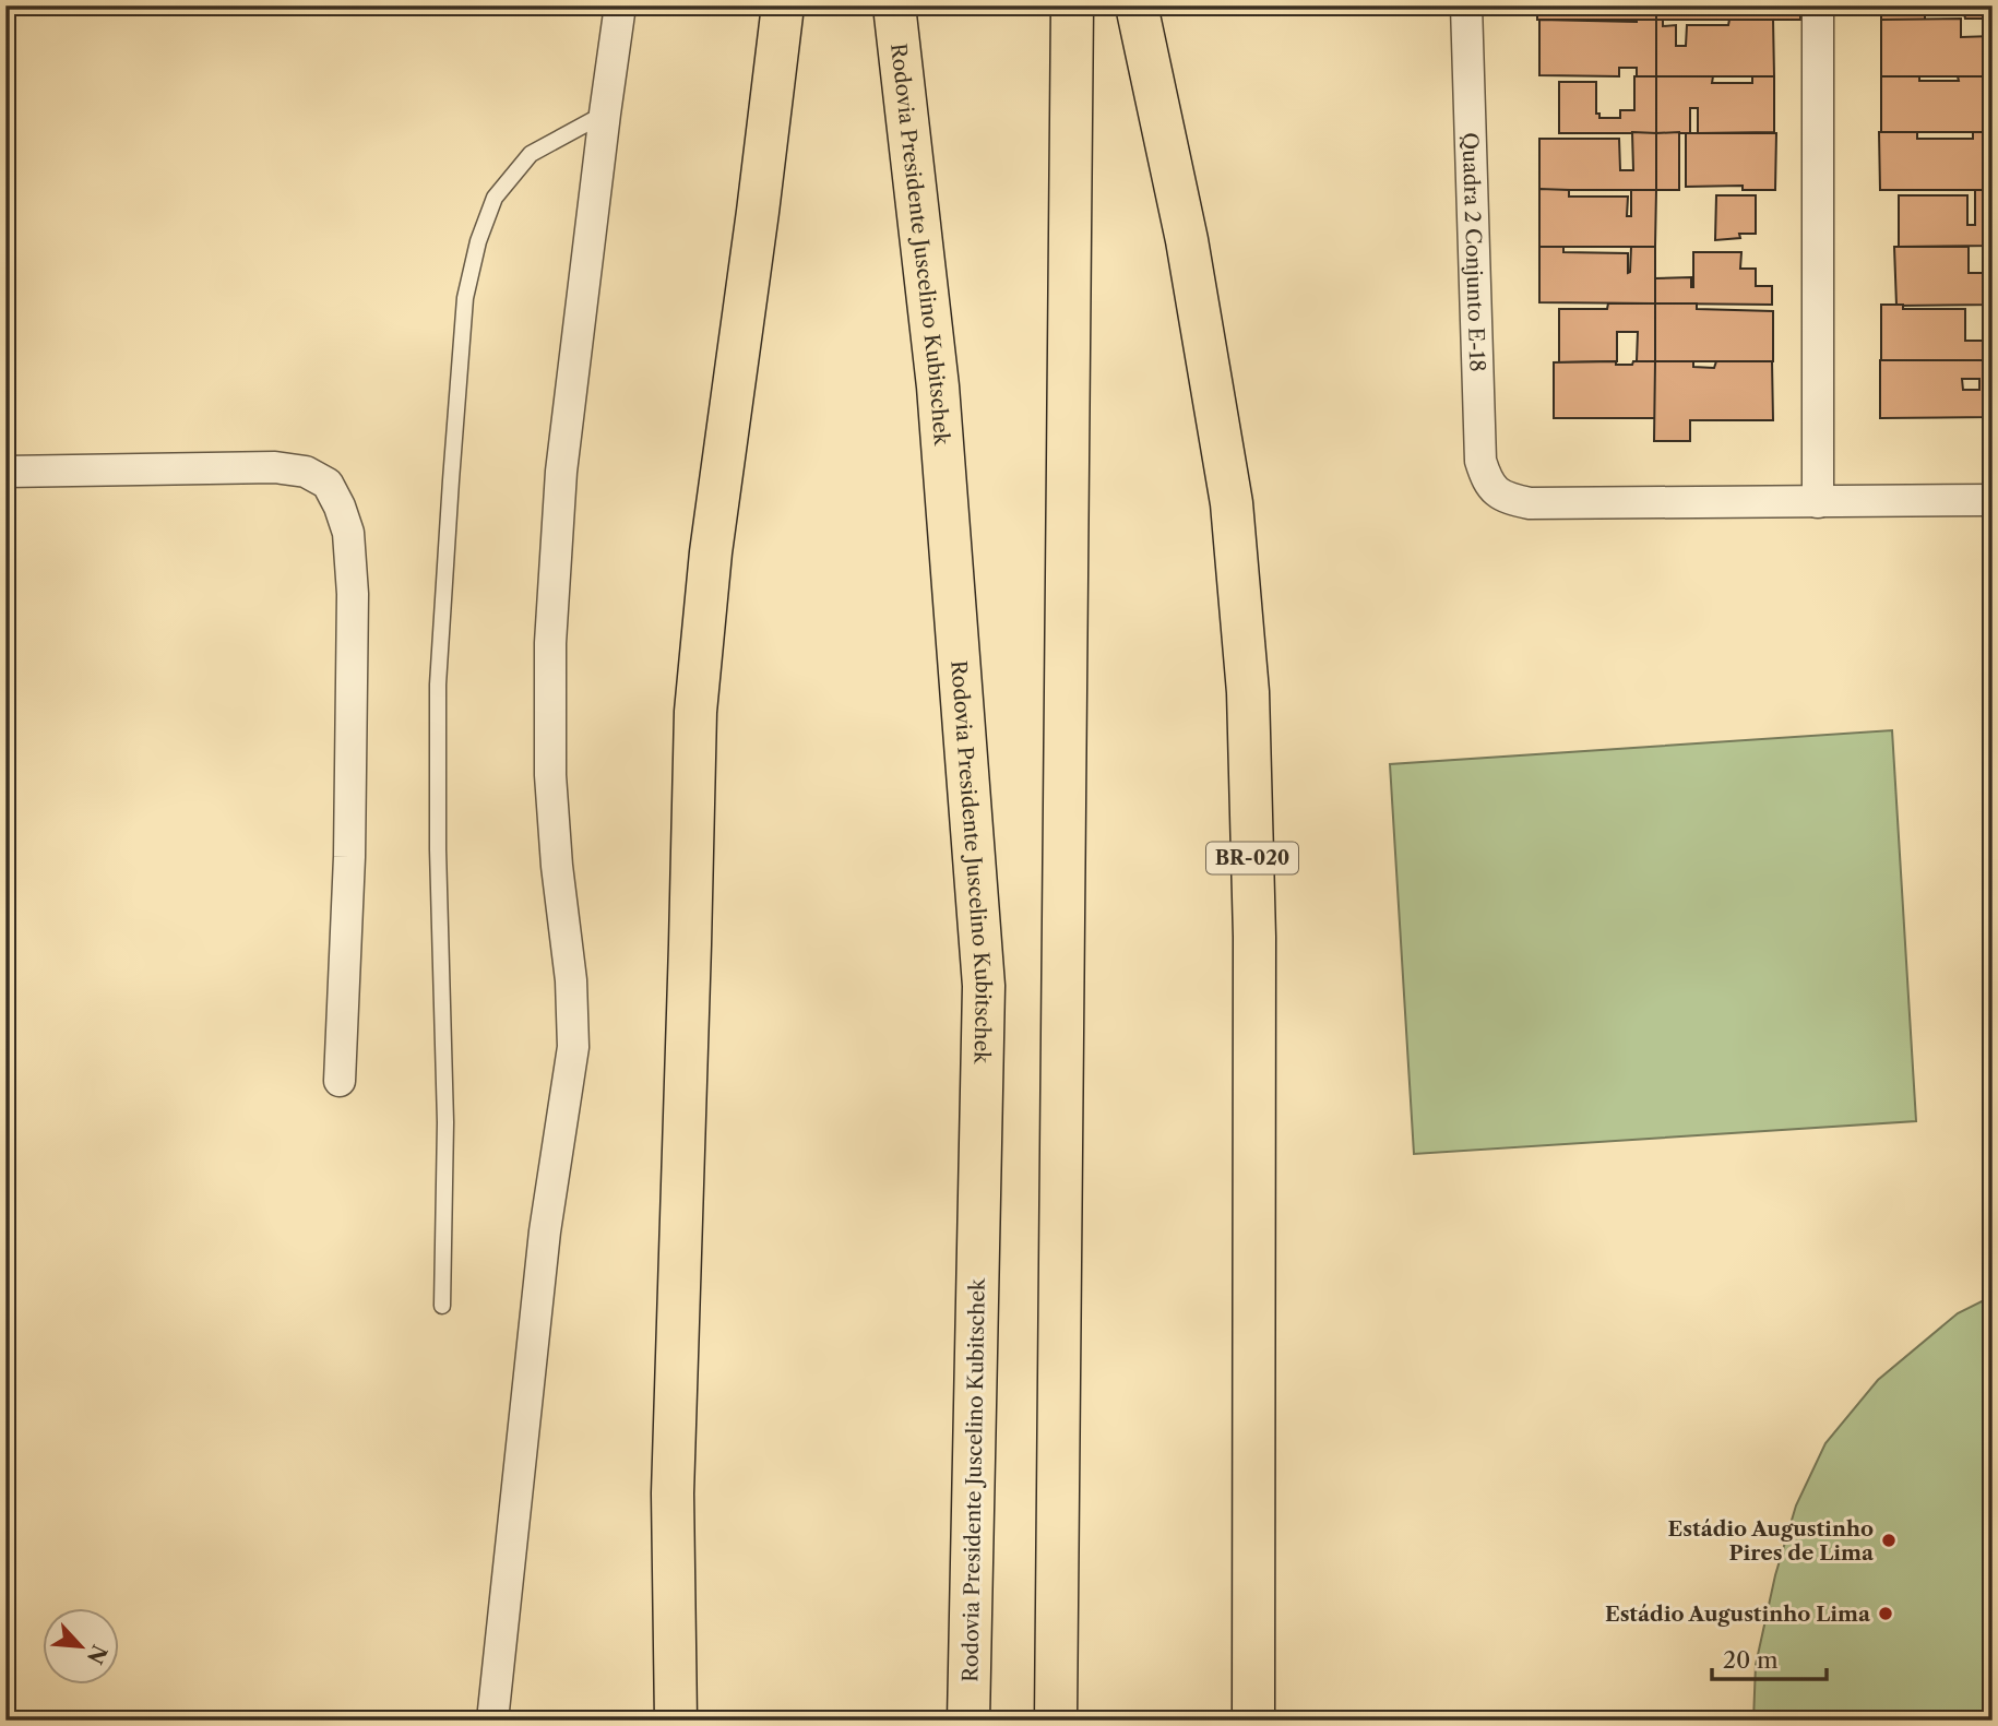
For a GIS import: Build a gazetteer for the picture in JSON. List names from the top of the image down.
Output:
{
  "streets": {
    "highway": ["Rodovia Presidente Juscelino Kubitschek", "BR-020"],
    "street": ["Quadra 2 Conjunto E-18"]
  },
  "places": ["Estádio Augustinho Pires de Lima", "Estádio Augustinho Lima"],
  "scale_bar": "20 m",
  "north": "bottom right"
}
